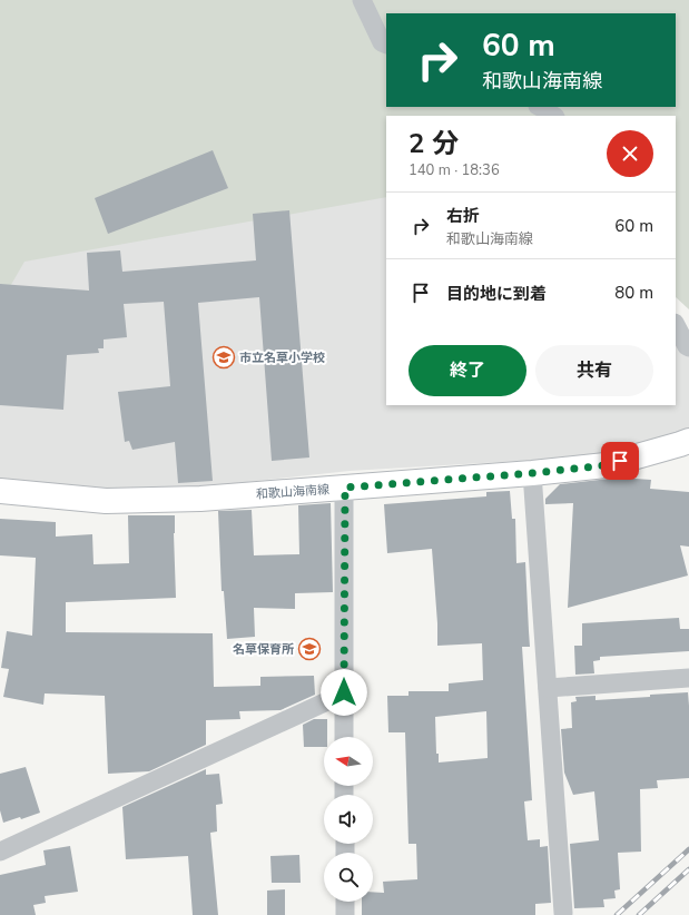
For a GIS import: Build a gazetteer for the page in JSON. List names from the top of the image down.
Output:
{
  "streets": {
    "main road": ["和歌山海南線"]
  },
  "places": {
    "school or university": ["市立名草小学校", "名草保育所"]
  },
  "north": "left",
  "page": {
    "turn": ["60 m", "和歌山海南線"],
    "heading": ["2 分", "140 m · 18:36"],
    "list": [
      {
        "name": "右折",
        "note": "和歌山海南線",
        "value": "60 m"
      },
      {
        "name": "目的地に到着",
        "value": "80 m"
      }
    ],
    "buttons": ["終了", "共有"]
  }
}
